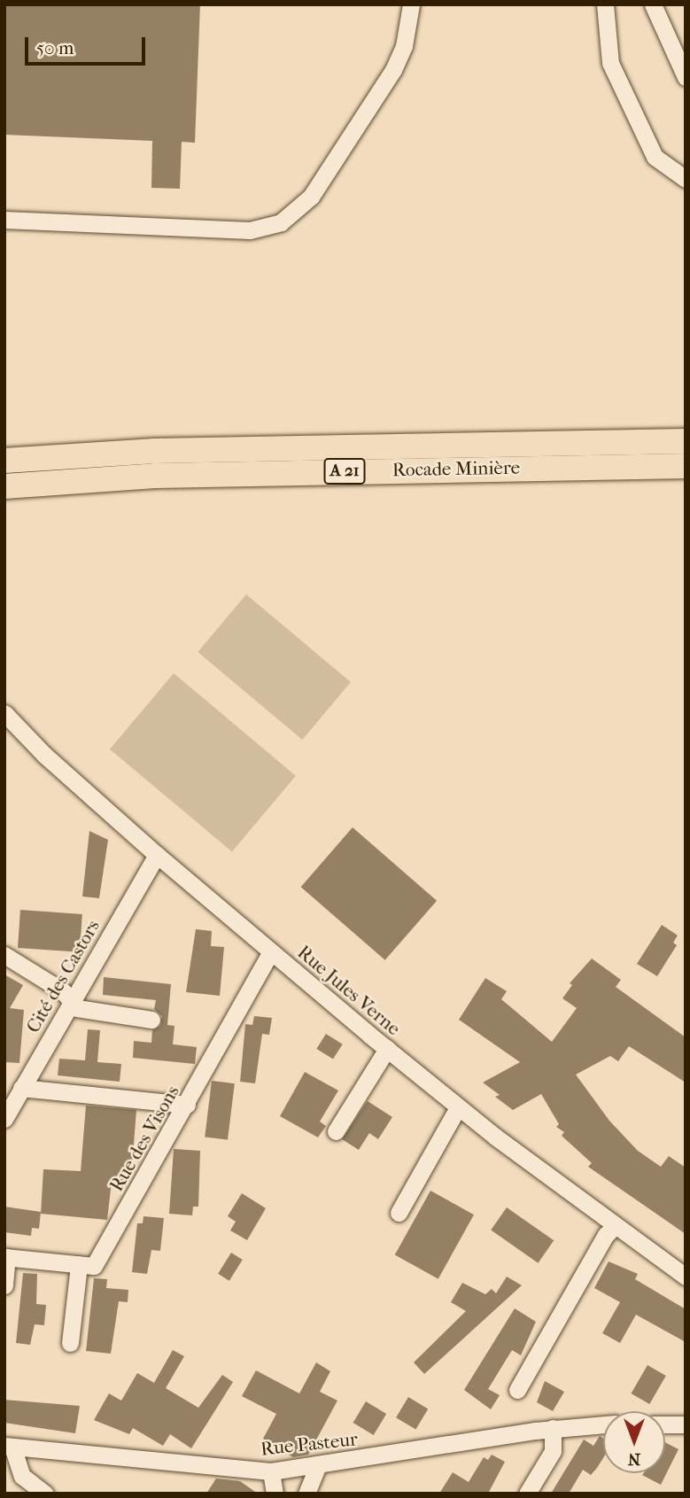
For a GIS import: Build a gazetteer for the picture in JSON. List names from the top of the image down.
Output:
{
  "streets": {
    "highway": ["Rocade Minière", "A 21"],
    "street": [
      "Cité des Castors",
      "Rue Jules Verne",
      "Rue des Visons",
      "Rue Pasteur"
    ]
  },
  "crossings": [
    ["Cité des Castors", "Rue Jules Verne"],
    ["Rue Jules Verne", "Rue des Visons"]
  ],
  "scale_bar": "50 m",
  "north": "bottom"
}
